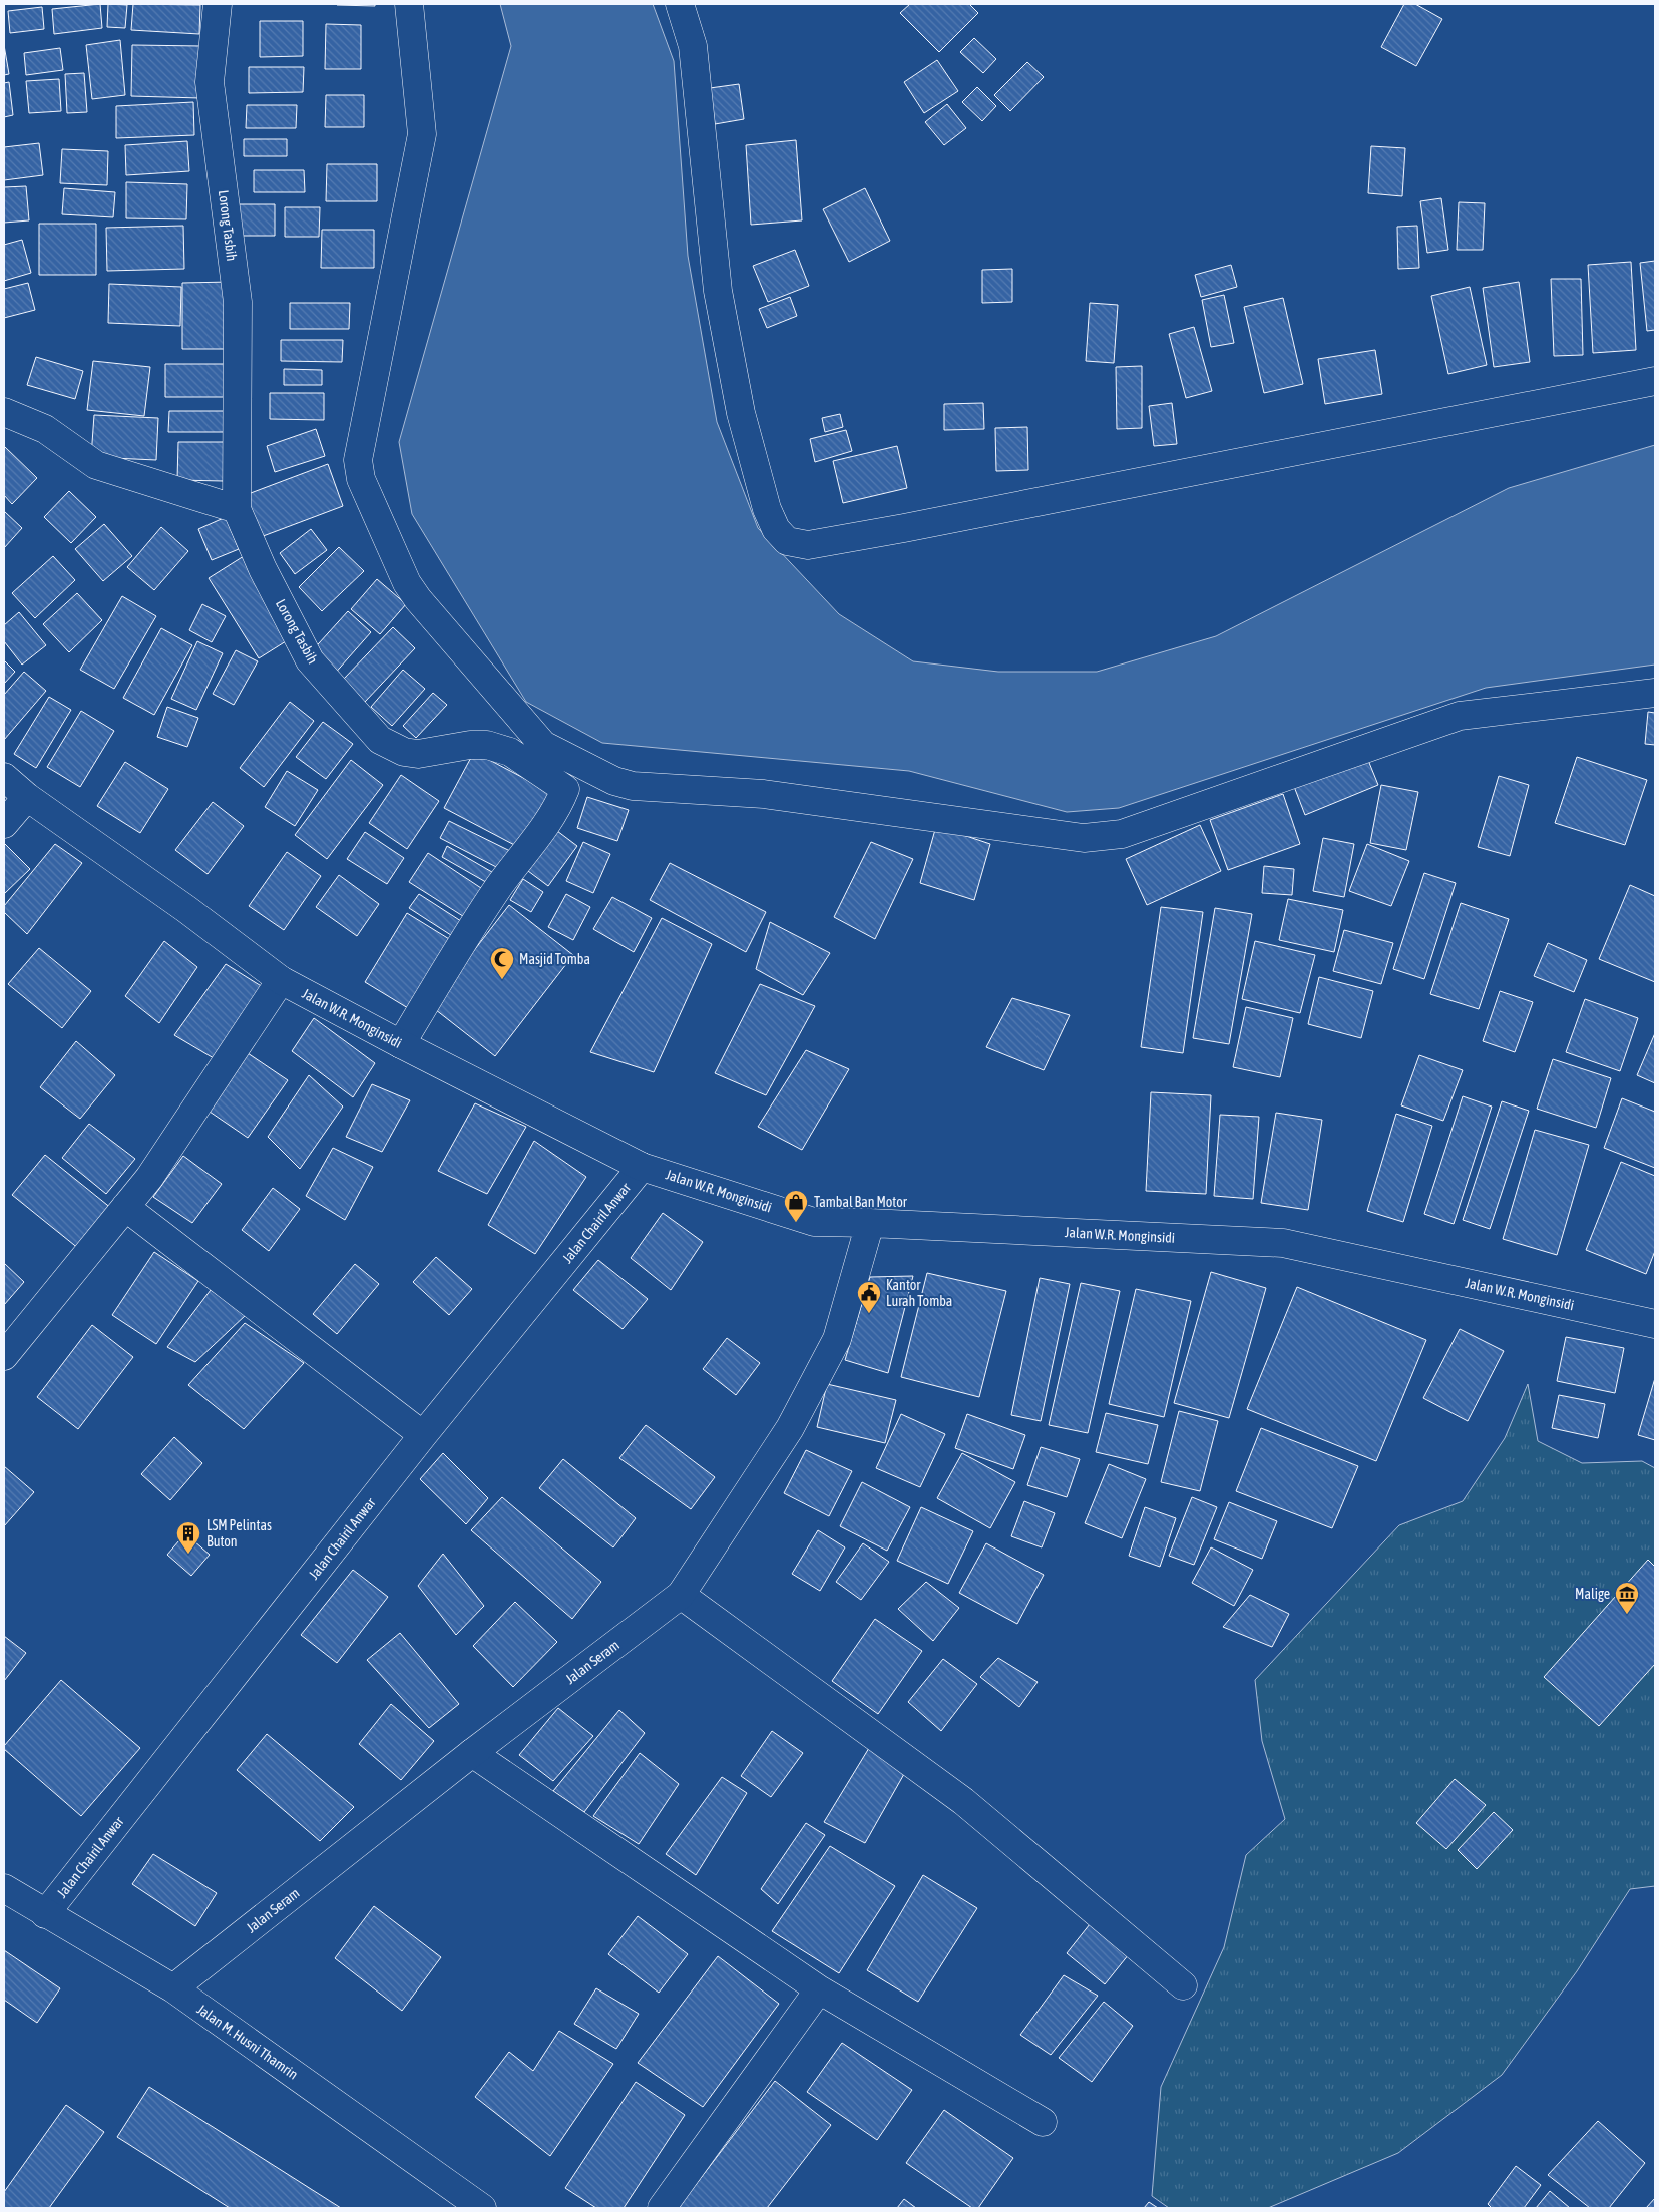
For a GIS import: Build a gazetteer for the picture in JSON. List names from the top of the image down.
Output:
{
  "streets": {
    "street": [
      "Lorong Tasbih",
      "Jalan W.R. Monginsidi",
      "Jalan Chairil Anwar",
      "Jalan Seram",
      "Jalan M. Husni Thamrin"
    ]
  },
  "crossings": [
    ["Lorong Tasbih", "Jalan W.R. Monginsidi"],
    ["Jalan W.R. Monginsidi", "Jalan Chairil Anwar"],
    ["Jalan W.R. Monginsidi", "Jalan Seram"],
    ["Jalan Chairil Anwar", "Jalan M. Husni Thamrin"],
    ["Jalan Seram", "Jalan M. Husni Thamrin"]
  ],
  "places": {
    "mosque": ["Masjid Tomba"],
    "shop": ["Tambal Ban Motor"],
    "public building": ["Kantor Lurah Tomba"],
    "building": ["LSM Pelintas Buton"],
    "museum": ["Malige"]
  }
}
